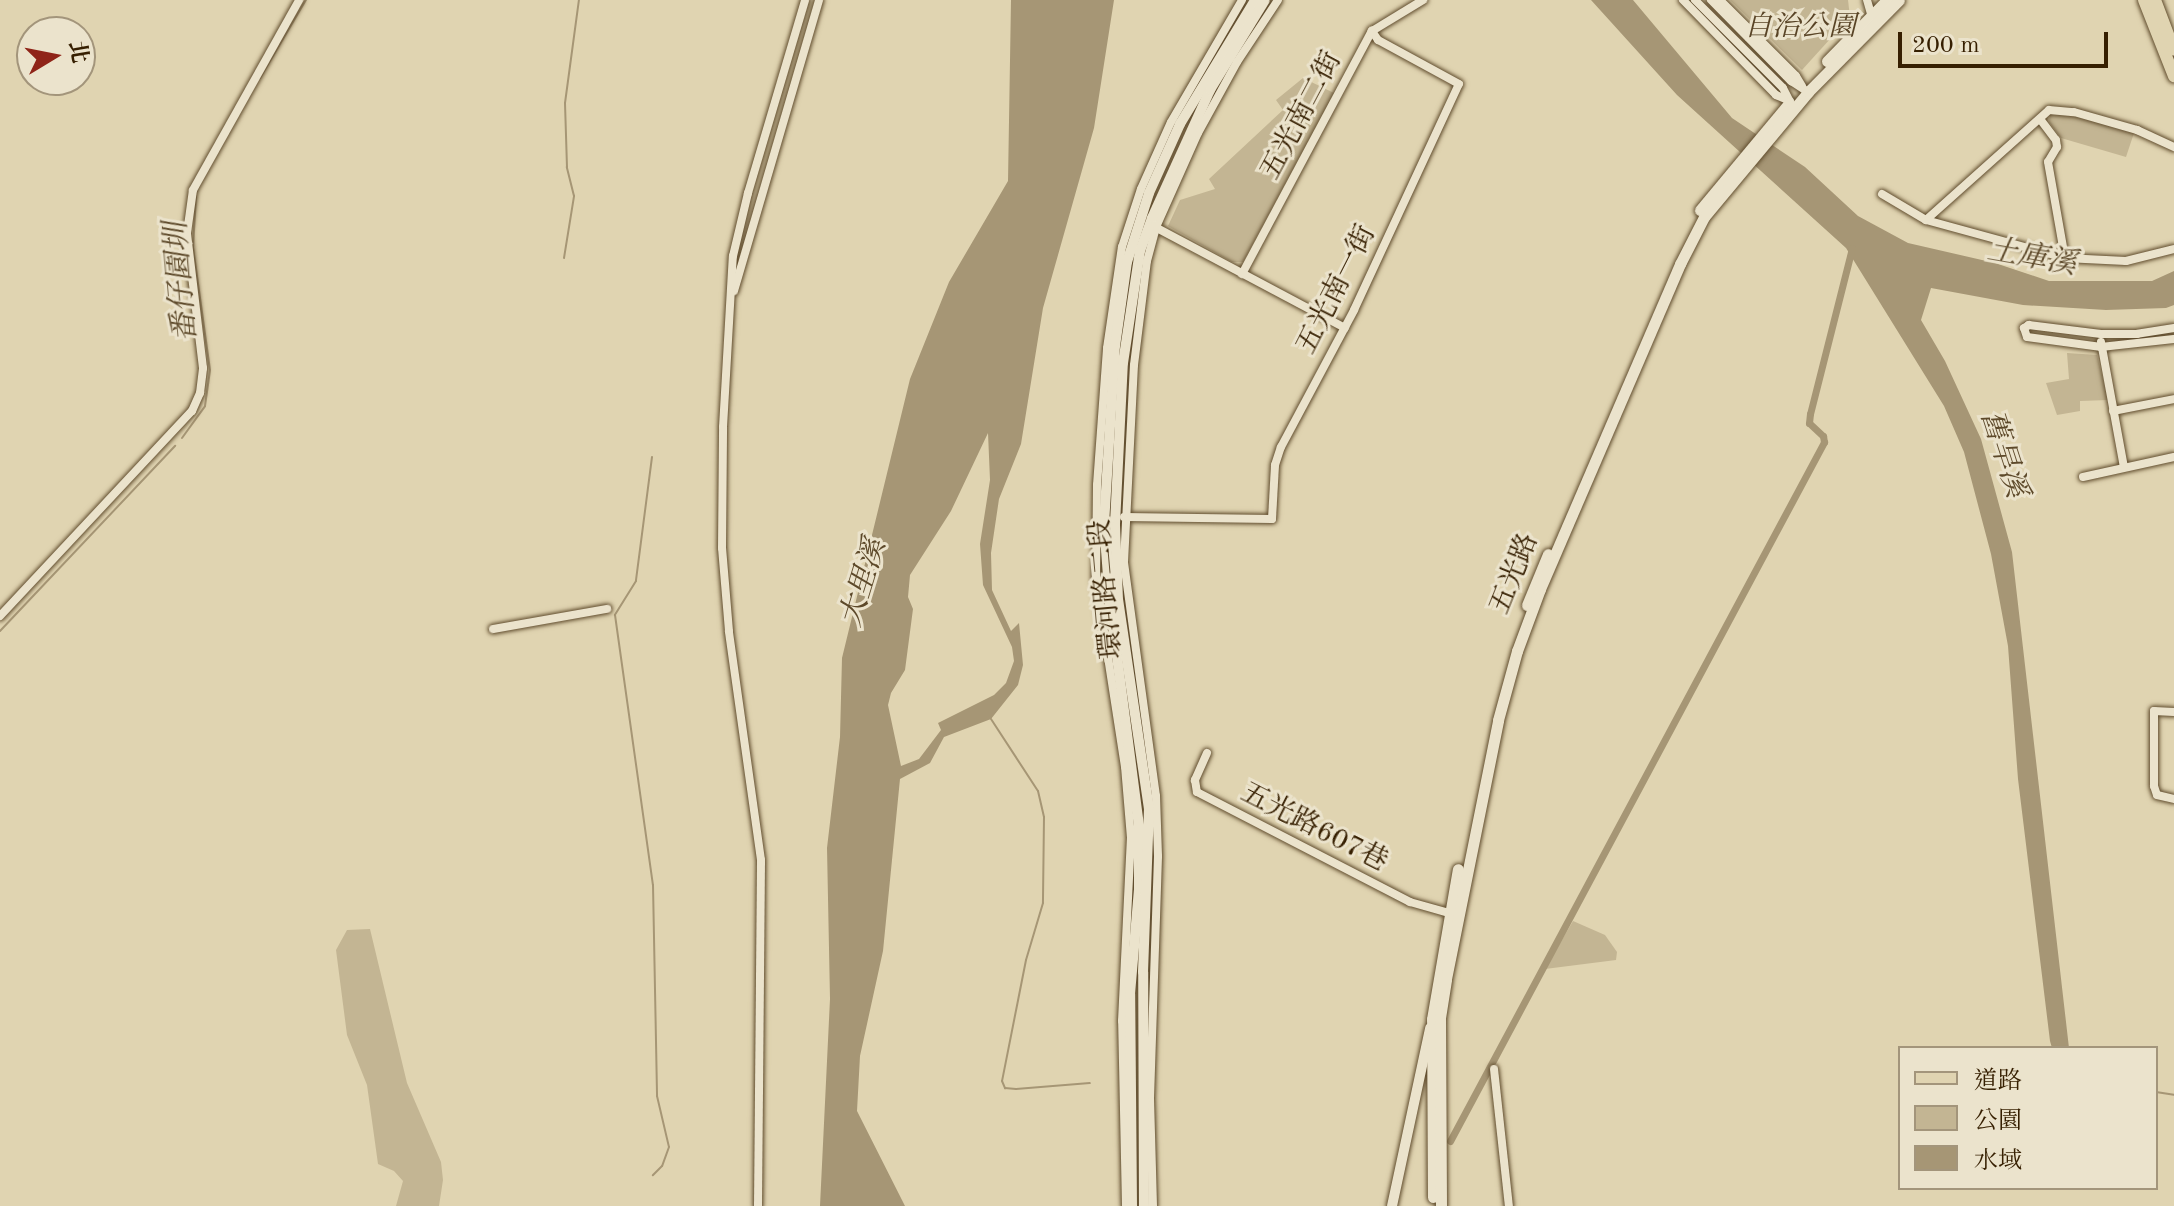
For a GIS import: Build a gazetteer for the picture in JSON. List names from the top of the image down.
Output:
{
  "streets": {
    "main road": ["五光路"],
    "street": [
      "五光南二街",
      "五光南一街",
      "環河路二段",
      "五光路607巷"
    ]
  },
  "crossings": [
    ["五光南二街", "五光南一街"],
    ["五光南一街", "環河路二段"],
    ["五光路", "五光路607巷"]
  ],
  "water": [
    "土庫溪",
    "番仔園圳",
    "舊旱溪",
    "大里溪"
  ],
  "parks": ["自治公園"],
  "legend": ["道路", "公園", "水域"],
  "scale_bar": "200 m",
  "north": "right"
}
